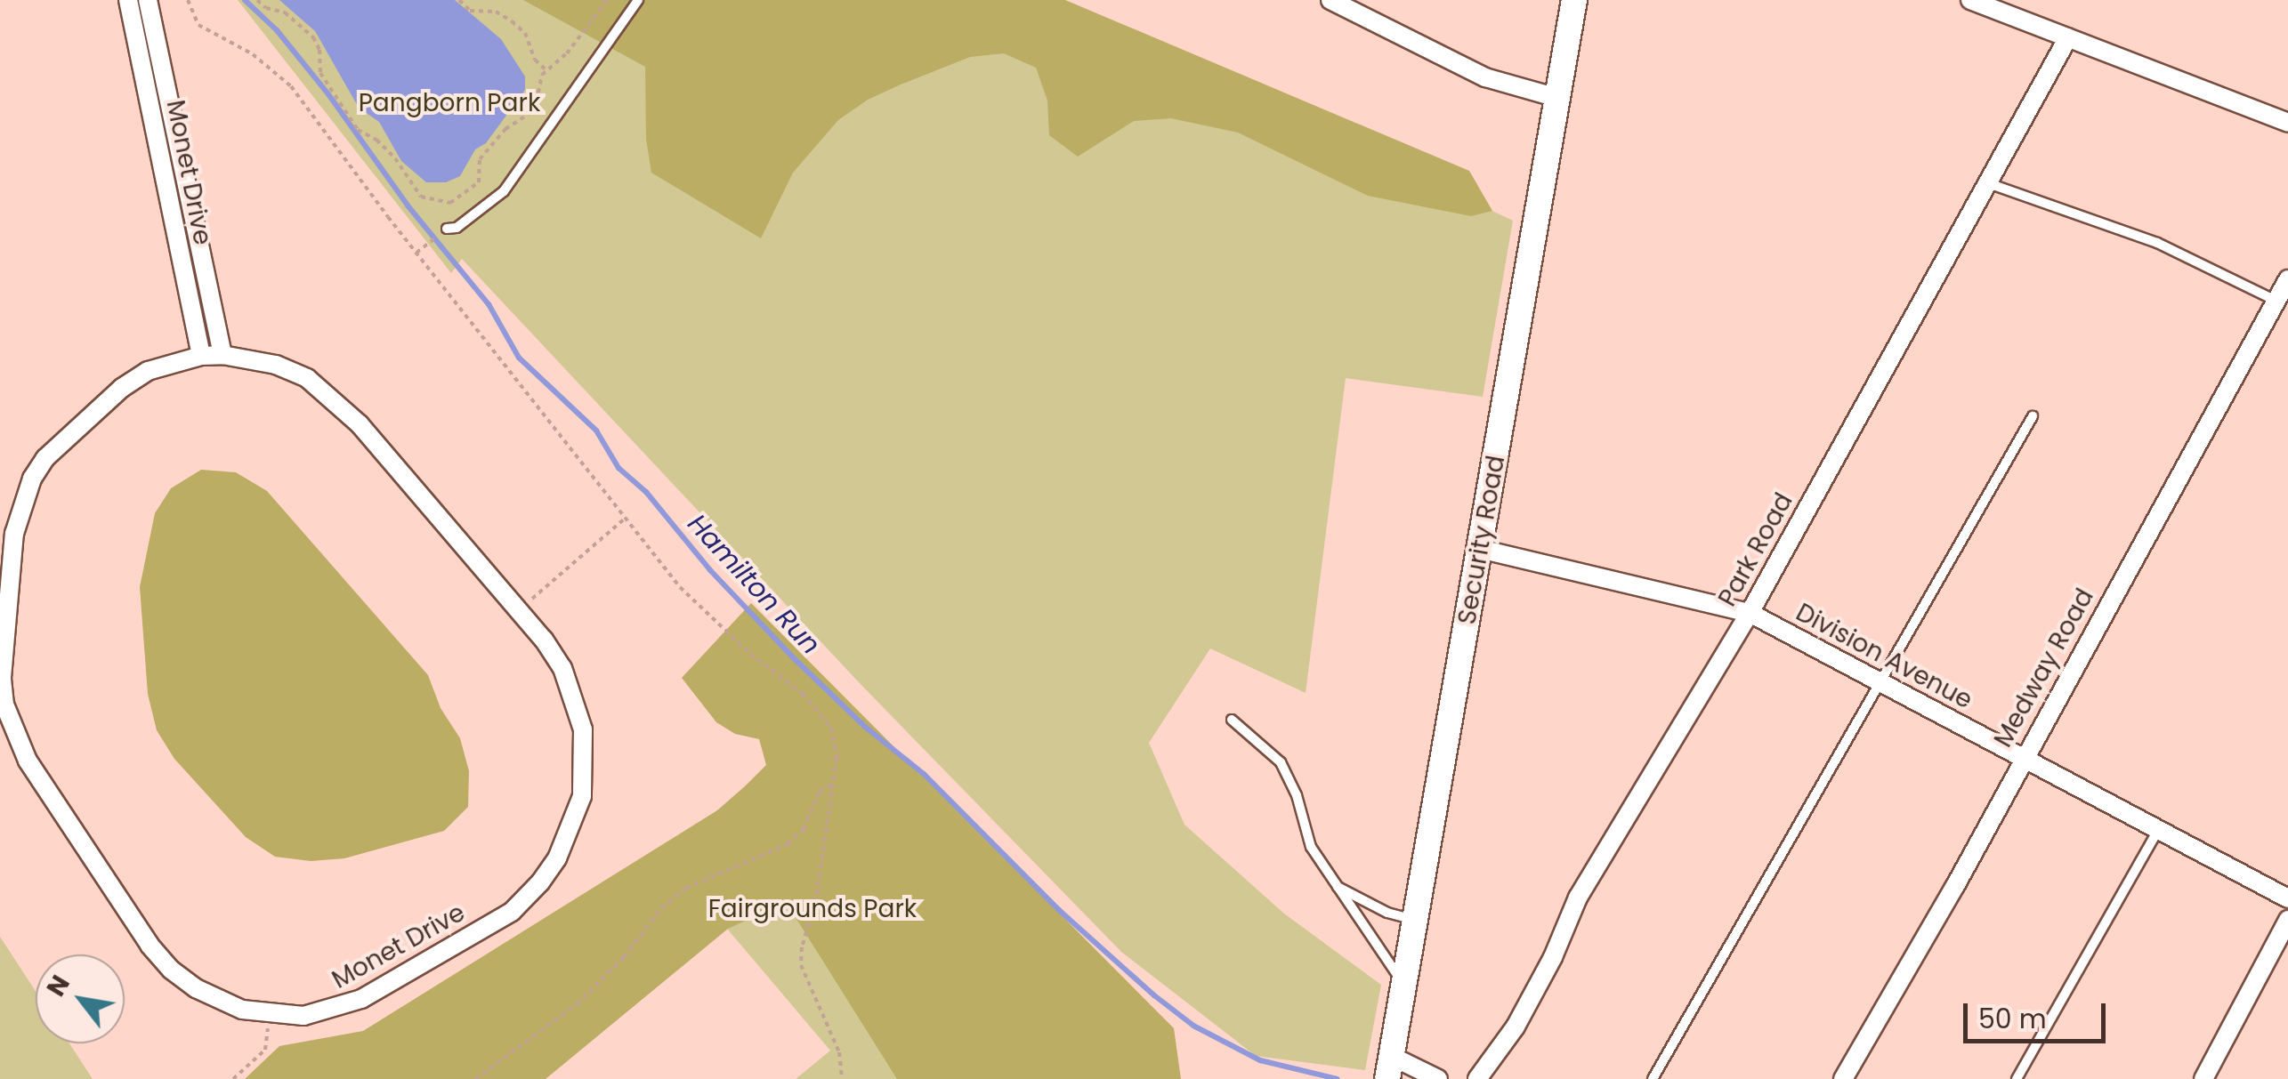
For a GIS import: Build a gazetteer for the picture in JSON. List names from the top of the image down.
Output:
{
  "streets": {
    "street": [
      "Monet Drive",
      "Security Road",
      "Park Road",
      "Division Avenue",
      "Medway Road"
    ]
  },
  "crossings": [
    ["Security Road", "Division Avenue"],
    ["Park Road", "Division Avenue"],
    ["Division Avenue", "Medway Road"]
  ],
  "water": ["Hamilton Run"],
  "parks": ["Pangborn Park", "Fairgrounds Park"],
  "scale_bar": "50 m",
  "north": "top left"
}
